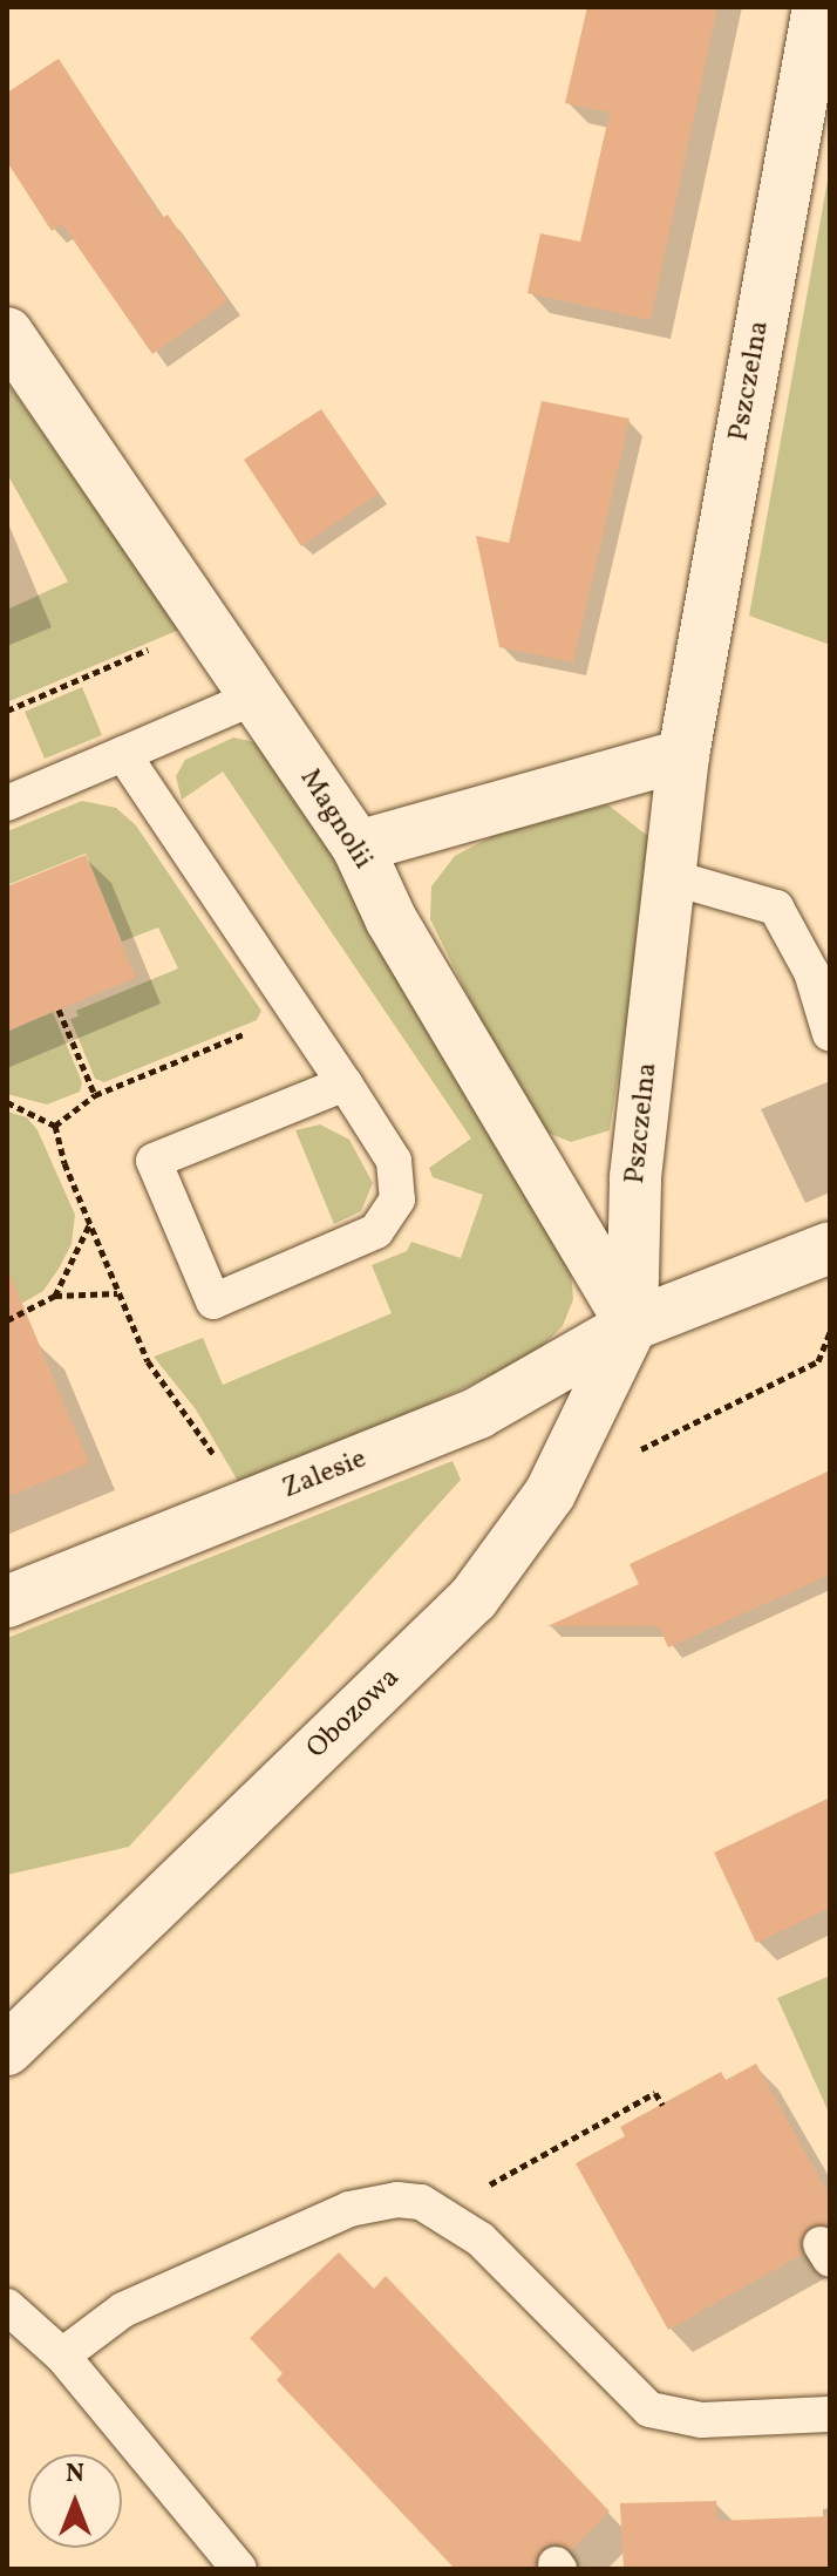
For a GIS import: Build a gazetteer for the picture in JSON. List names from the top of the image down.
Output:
{
  "streets": {
    "street": [
      "Pszczelna",
      "Magnolii",
      "Zalesie",
      "Obozowa"
    ]
  },
  "crossings": [
    ["Pszczelna", "Magnolii"],
    ["Pszczelna", "Zalesie"],
    ["Pszczelna", "Obozowa"],
    ["Magnolii", "Zalesie"],
    ["Magnolii", "Obozowa"],
    ["Zalesie", "Obozowa"]
  ],
  "north": "top"
}
